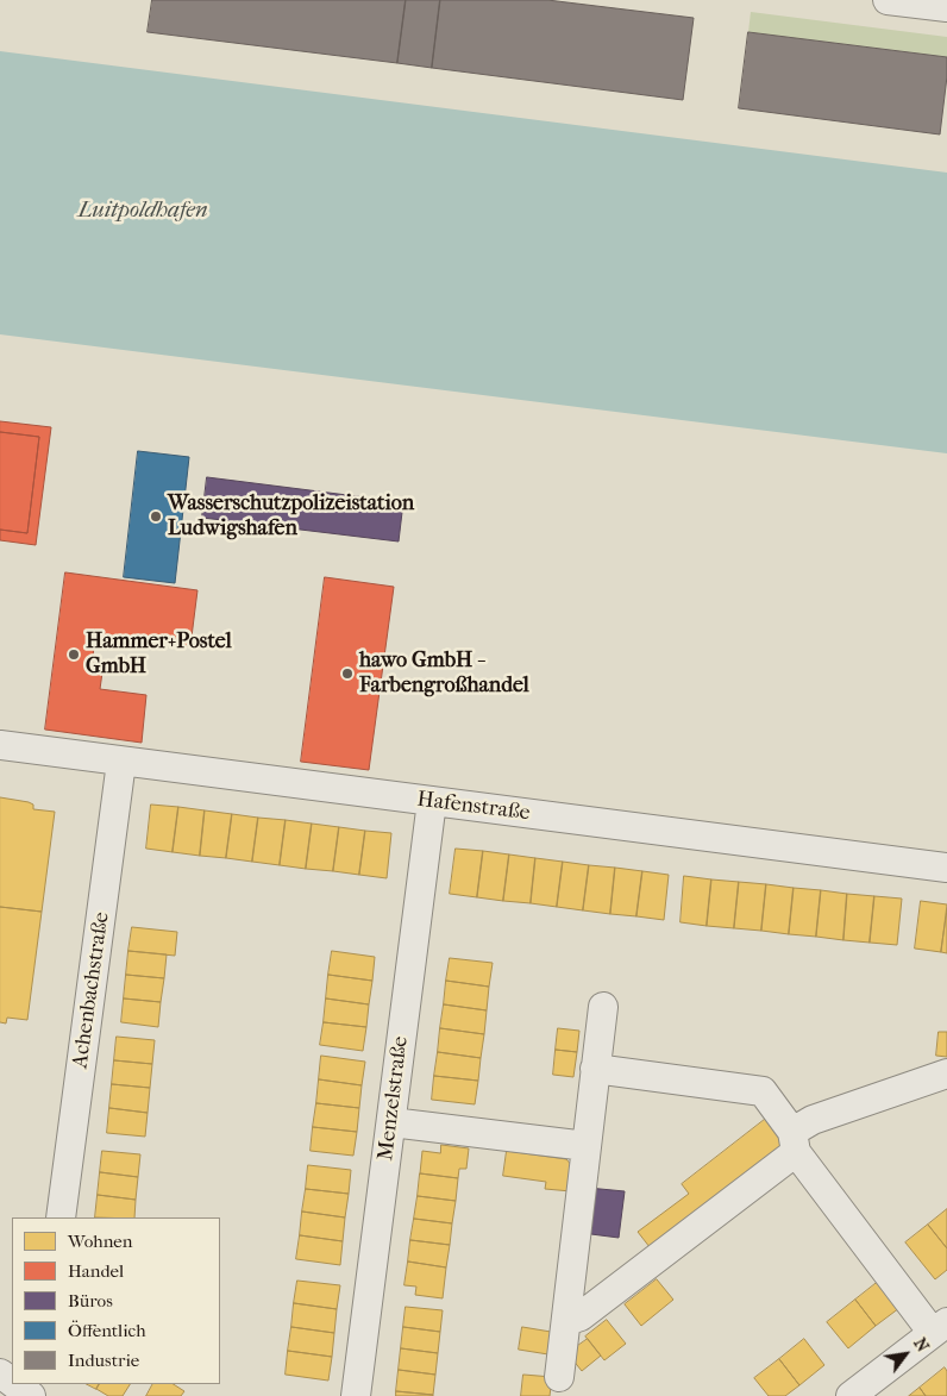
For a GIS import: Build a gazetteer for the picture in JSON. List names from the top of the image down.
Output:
{
  "streets": {
    "street": ["Hafenstraße", "Achenbachstraße", "Menzelstraße"]
  },
  "crossings": [
    ["Hafenstraße", "Achenbachstraße"],
    ["Hafenstraße", "Menzelstraße"]
  ],
  "water": ["Luitpoldhafen"],
  "places": ["Wasserschutzpolizeistation Ludwigshafen", "Hammer+Postel GmbH", "hawo GmbH - Farbengroßhandel"],
  "legend": [
    "Wohnen",
    "Handel",
    "Büros",
    "Öffentlich",
    "Industrie"
  ],
  "north": "top right"
}
